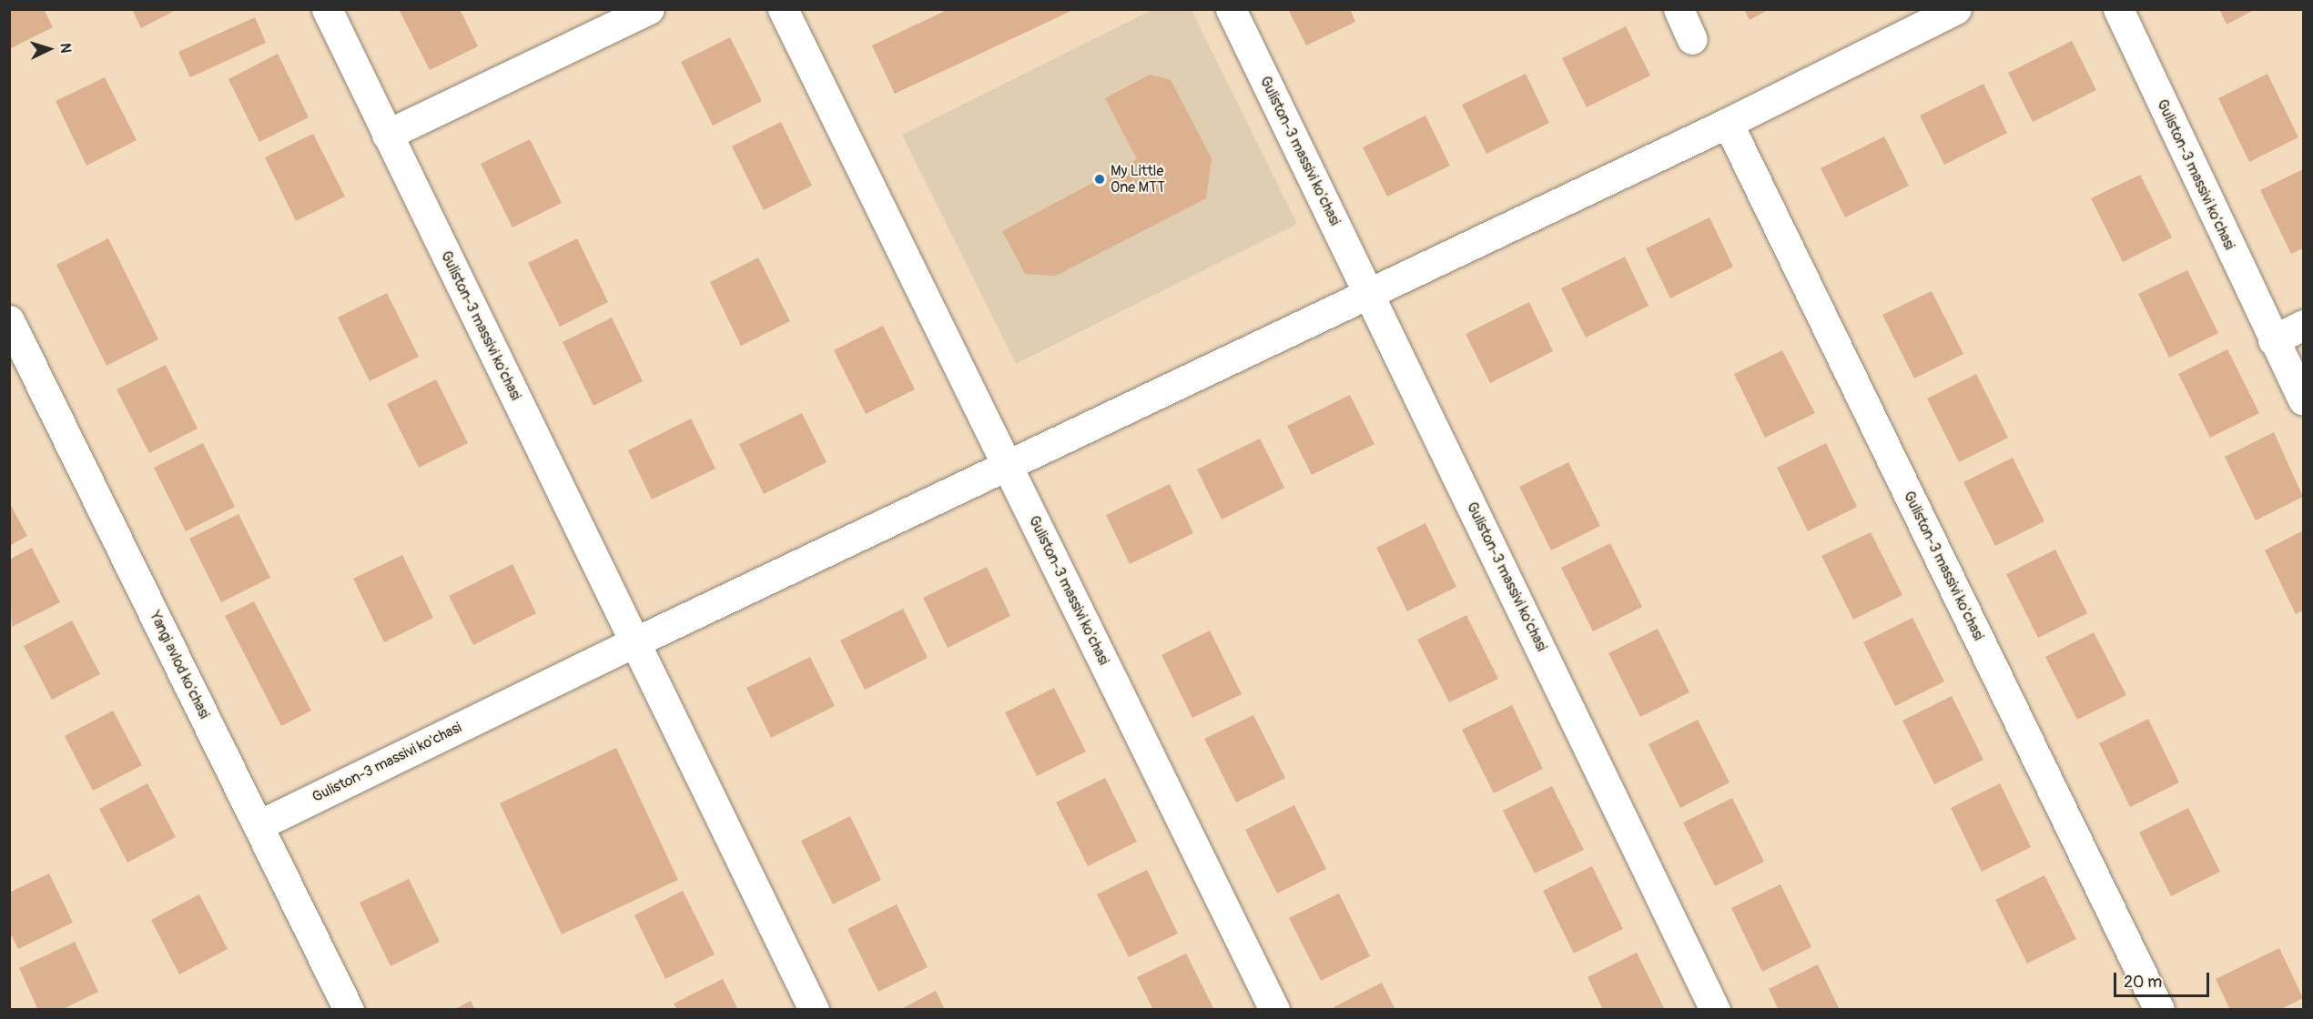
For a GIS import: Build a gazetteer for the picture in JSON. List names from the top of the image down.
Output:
{
  "streets": {
    "street": ["Guliston-3 massivi ko'chasi", "Yangi avlod ko'chasi"]
  },
  "crossings": [
    ["Guliston-3 massivi ko'chasi", "Yangi avlod ko'chasi"]
  ],
  "places": ["My Little One MTT"],
  "scale_bar": "20 m",
  "north": "right"
}
